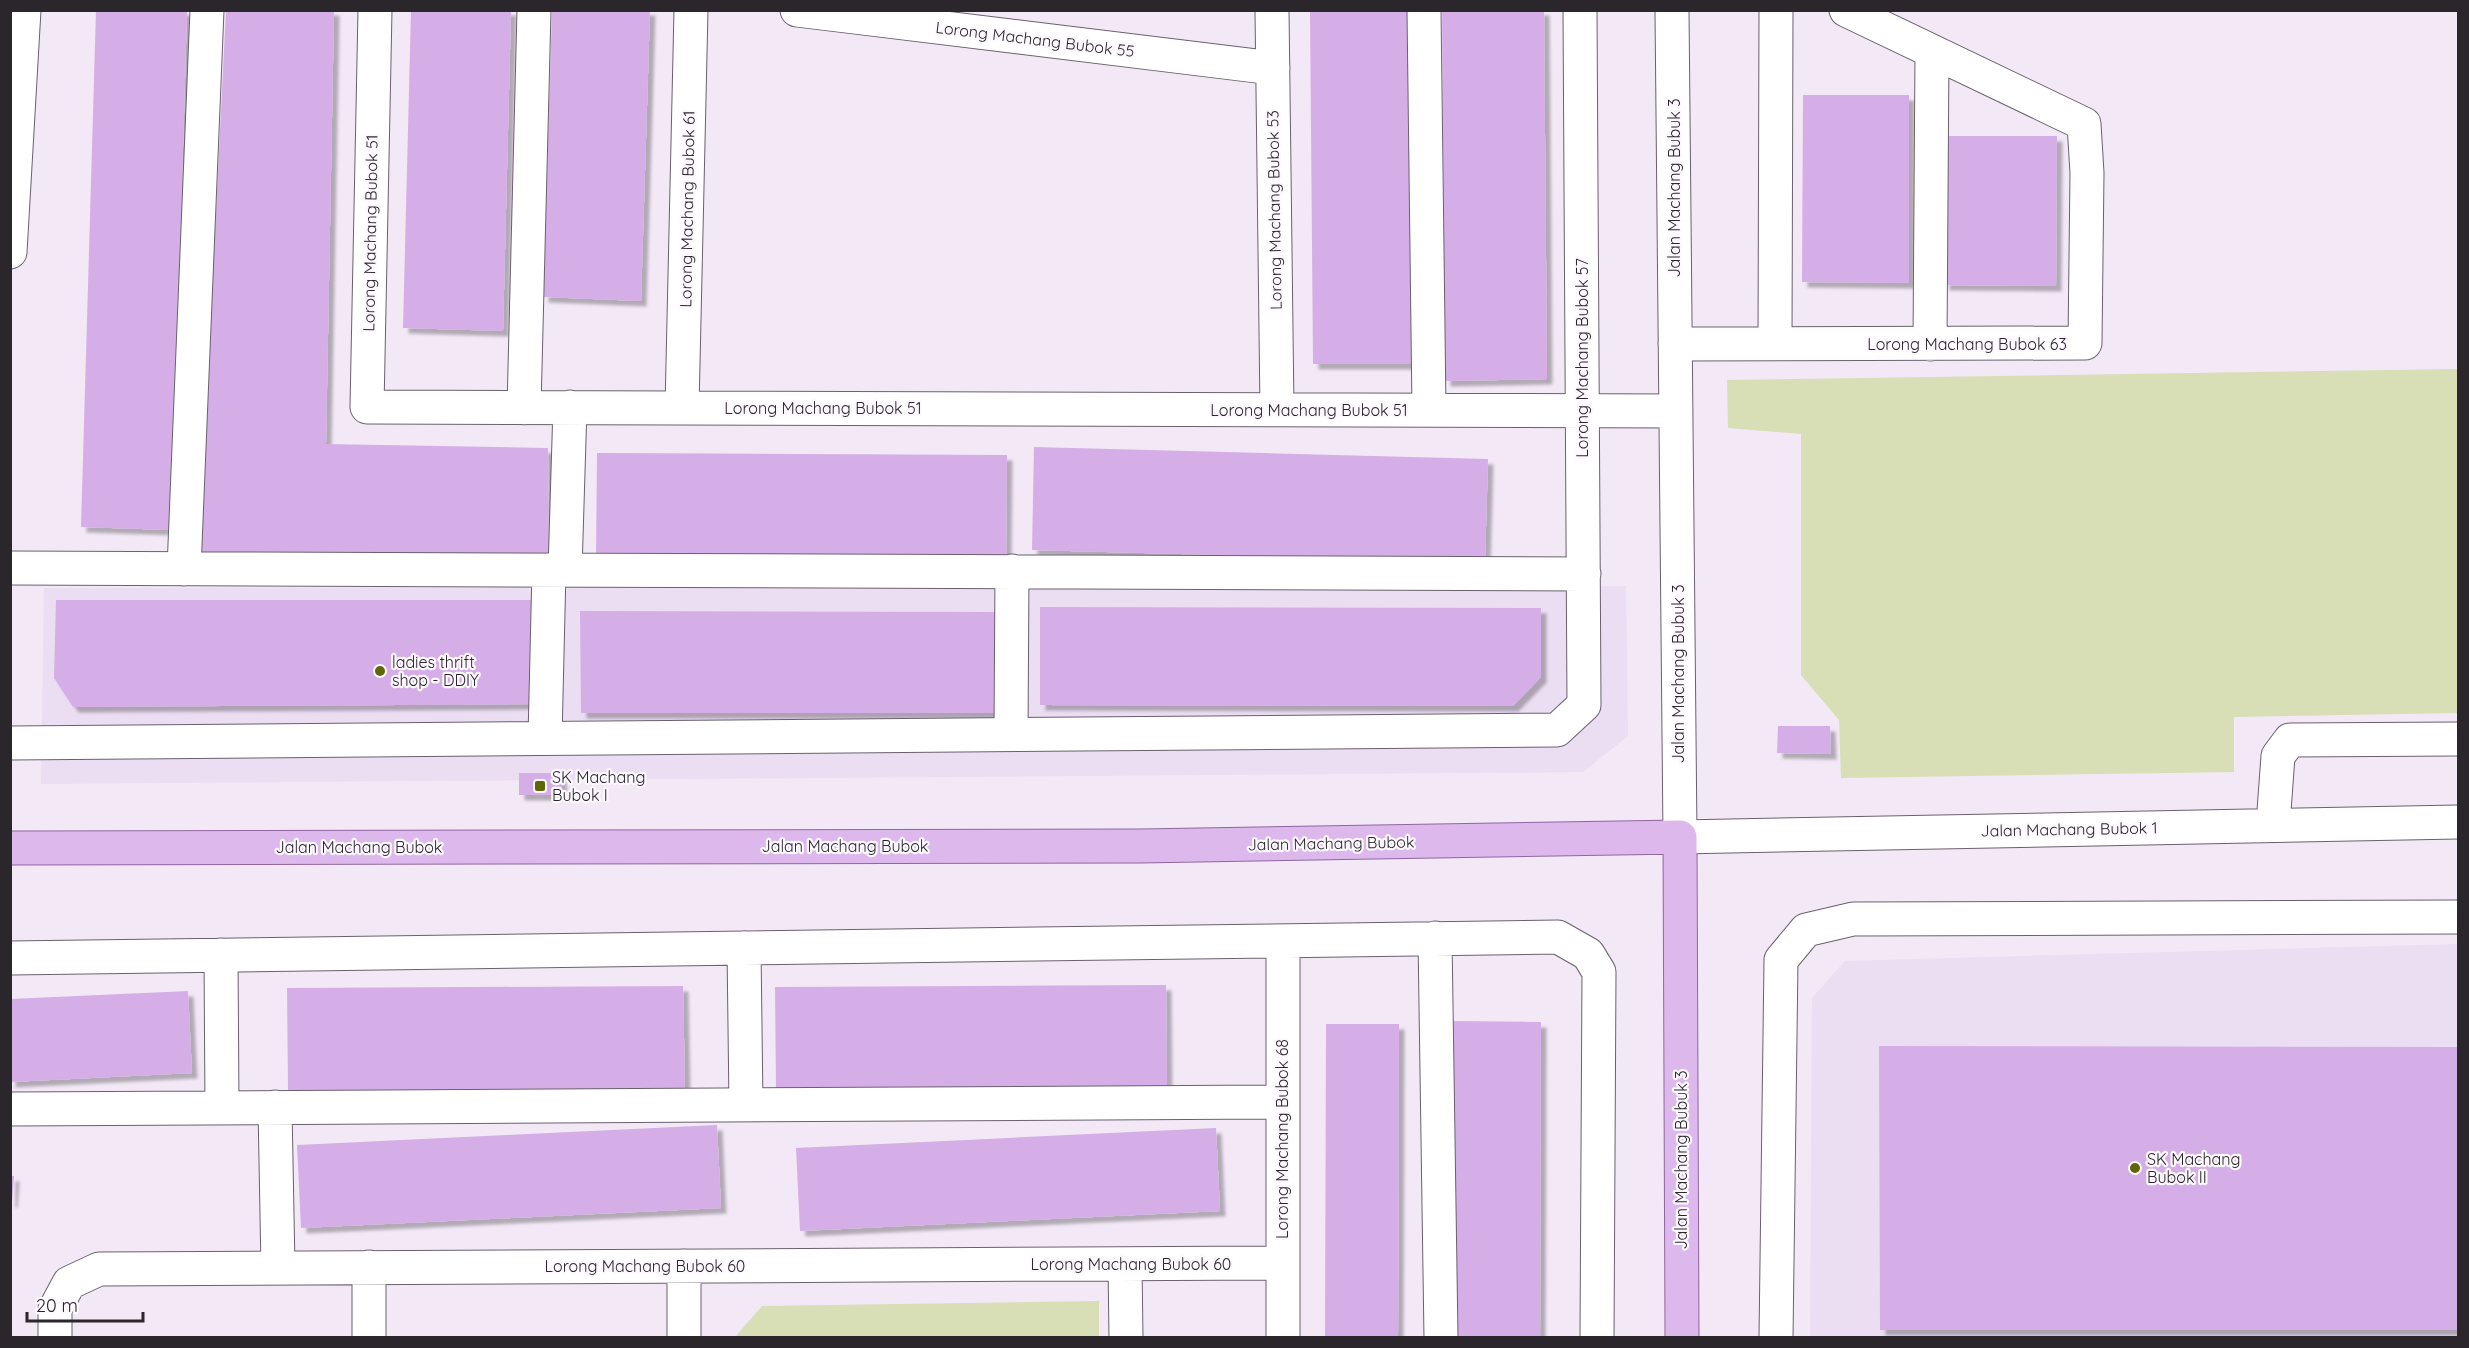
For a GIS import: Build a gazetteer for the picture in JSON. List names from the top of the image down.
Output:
{
  "streets": {
    "main road": ["Jalan Machang Bubuk 3", "Jalan Machang Bubok"],
    "street": [
      "Lorong Machang Bubok 55",
      "Lorong Machang Bubok 61",
      "Lorong Machang Bubok 53",
      "Lorong Machang Bubok 51",
      "Lorong Machang Bubok 63",
      "Lorong Machang Bubok 57",
      "Jalan Machang Bubok 1",
      "Lorong Machang Bubok 68",
      "Lorong Machang Bubok 60"
    ]
  },
  "crossings": [
    ["Lorong Machang Bubok 55", "Lorong Machang Bubok 53"],
    ["Jalan Machang Bubuk 3", "Lorong Machang Bubok 51"],
    ["Jalan Machang Bubuk 3", "Lorong Machang Bubok 63"],
    ["Jalan Machang Bubuk 3", "Jalan Machang Bubok 1"],
    ["Jalan Machang Bubuk 3", "Jalan Machang Bubok"],
    ["Lorong Machang Bubok 61", "Lorong Machang Bubok 51"],
    ["Lorong Machang Bubok 53", "Lorong Machang Bubok 51"],
    ["Lorong Machang Bubok 51", "Lorong Machang Bubok 57"],
    ["Jalan Machang Bubok 1", "Jalan Machang Bubok"],
    ["Lorong Machang Bubok 68", "Lorong Machang Bubok 60"]
  ],
  "places": {
    "other": ["ladies thrift shop - DDIY", "SK Machang Bubok II"],
    "transit": ["SK Machang Bubok I"]
  },
  "scale_bar": "20 m"
}
